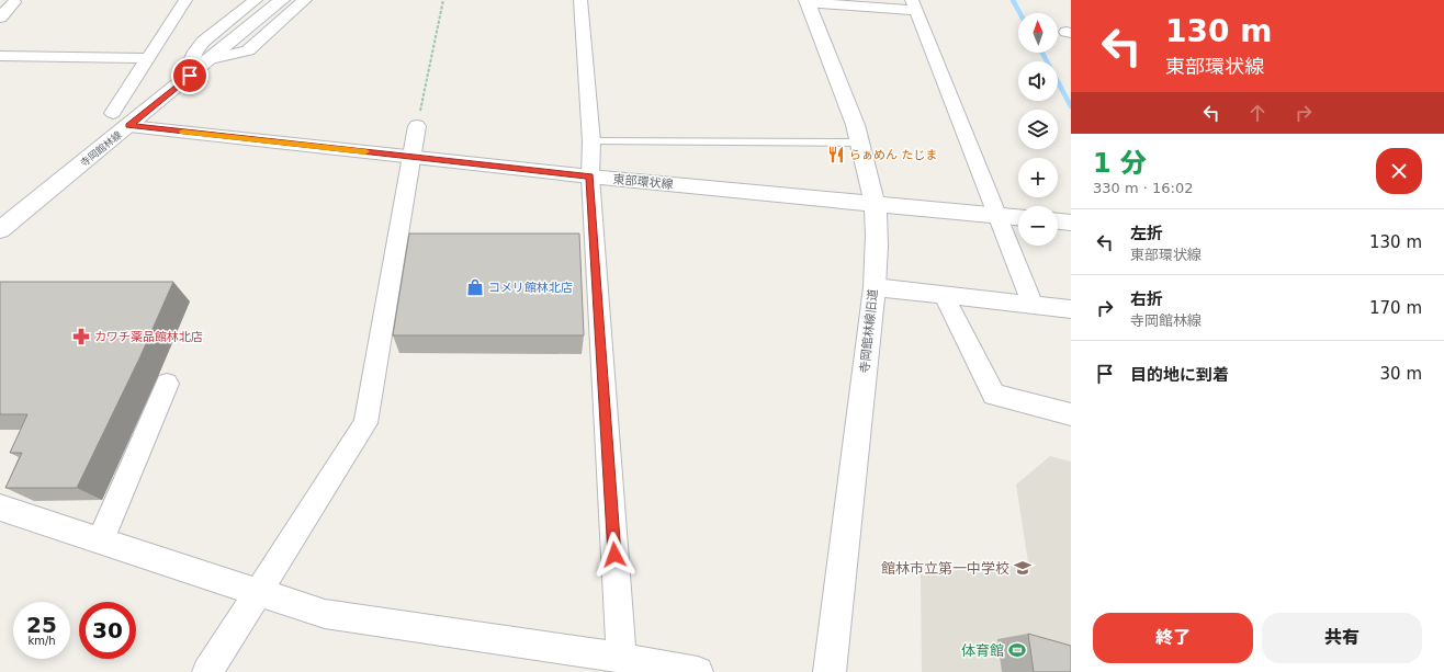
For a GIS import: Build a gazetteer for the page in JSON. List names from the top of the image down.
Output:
{
  "streets": {
    "street": ["寺岡館林線", "東部環状線", "寺岡館林線旧道"]
  },
  "crossings": [
    ["寺岡館林線", "東部環状線"],
    ["東部環状線", "寺岡館林線旧道"]
  ],
  "places": {
    "restaurant": ["らぁめん たじま"],
    "shop": ["コメリ館林北店"],
    "pharmacy": ["カワチ薬品館林北店"],
    "school or university": ["館林市立第一中学校"],
    "sports": ["体育館"]
  },
  "north": "top",
  "page": {
    "turn": ["130 m", "東部環状線"],
    "map_buttons": ["+", "−"],
    "heading": ["1 分", "330 m · 16:02"],
    "list": [
      {
        "name": "左折",
        "note": "東部環状線",
        "value": "130 m"
      },
      {
        "name": "右折",
        "note": "寺岡館林線",
        "value": "170 m"
      },
      {
        "name": "目的地に到着",
        "value": "30 m"
      }
    ],
    "speed": "25 km/h",
    "limit": "30",
    "buttons": ["終了", "共有"]
  }
}
